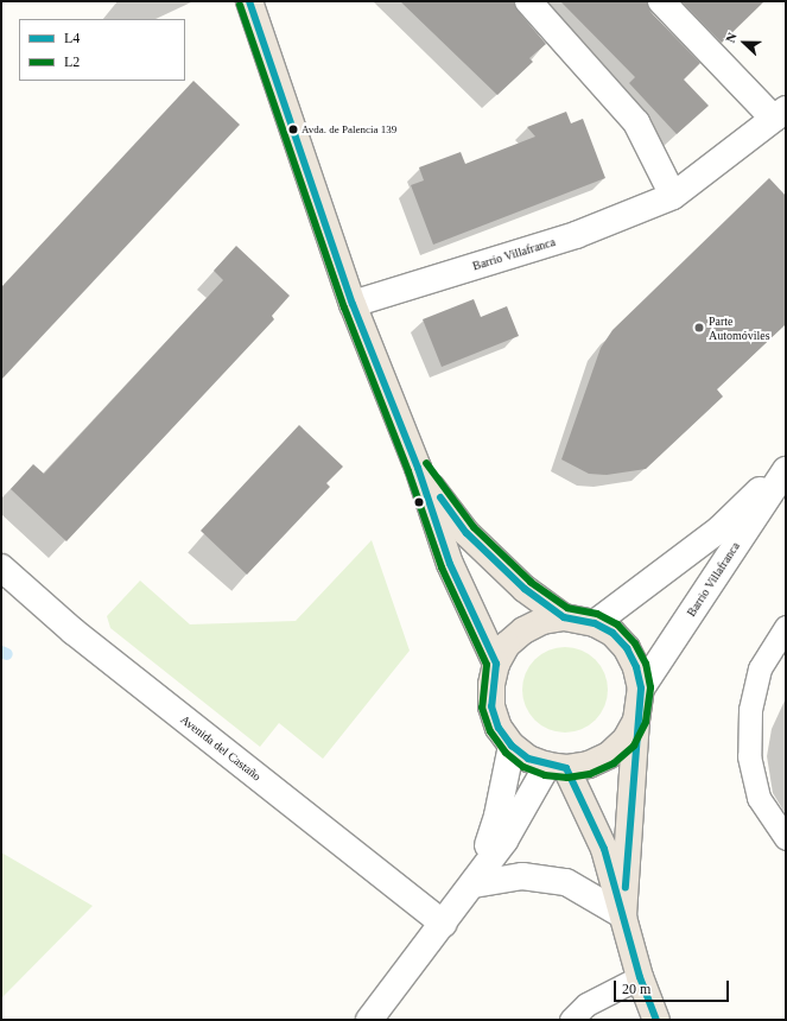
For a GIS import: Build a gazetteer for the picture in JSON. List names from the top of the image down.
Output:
{
  "streets": {
    "street": ["Barrio Villafranca", "Avenida del Castaño"]
  },
  "places": ["Avda. de Palencia 139", "Parte Automóviles"],
  "lines": ["transit line L4", "transit line L2"],
  "legend": ["L4", "L2"],
  "scale_bar": "20 m",
  "north": "left"
}
